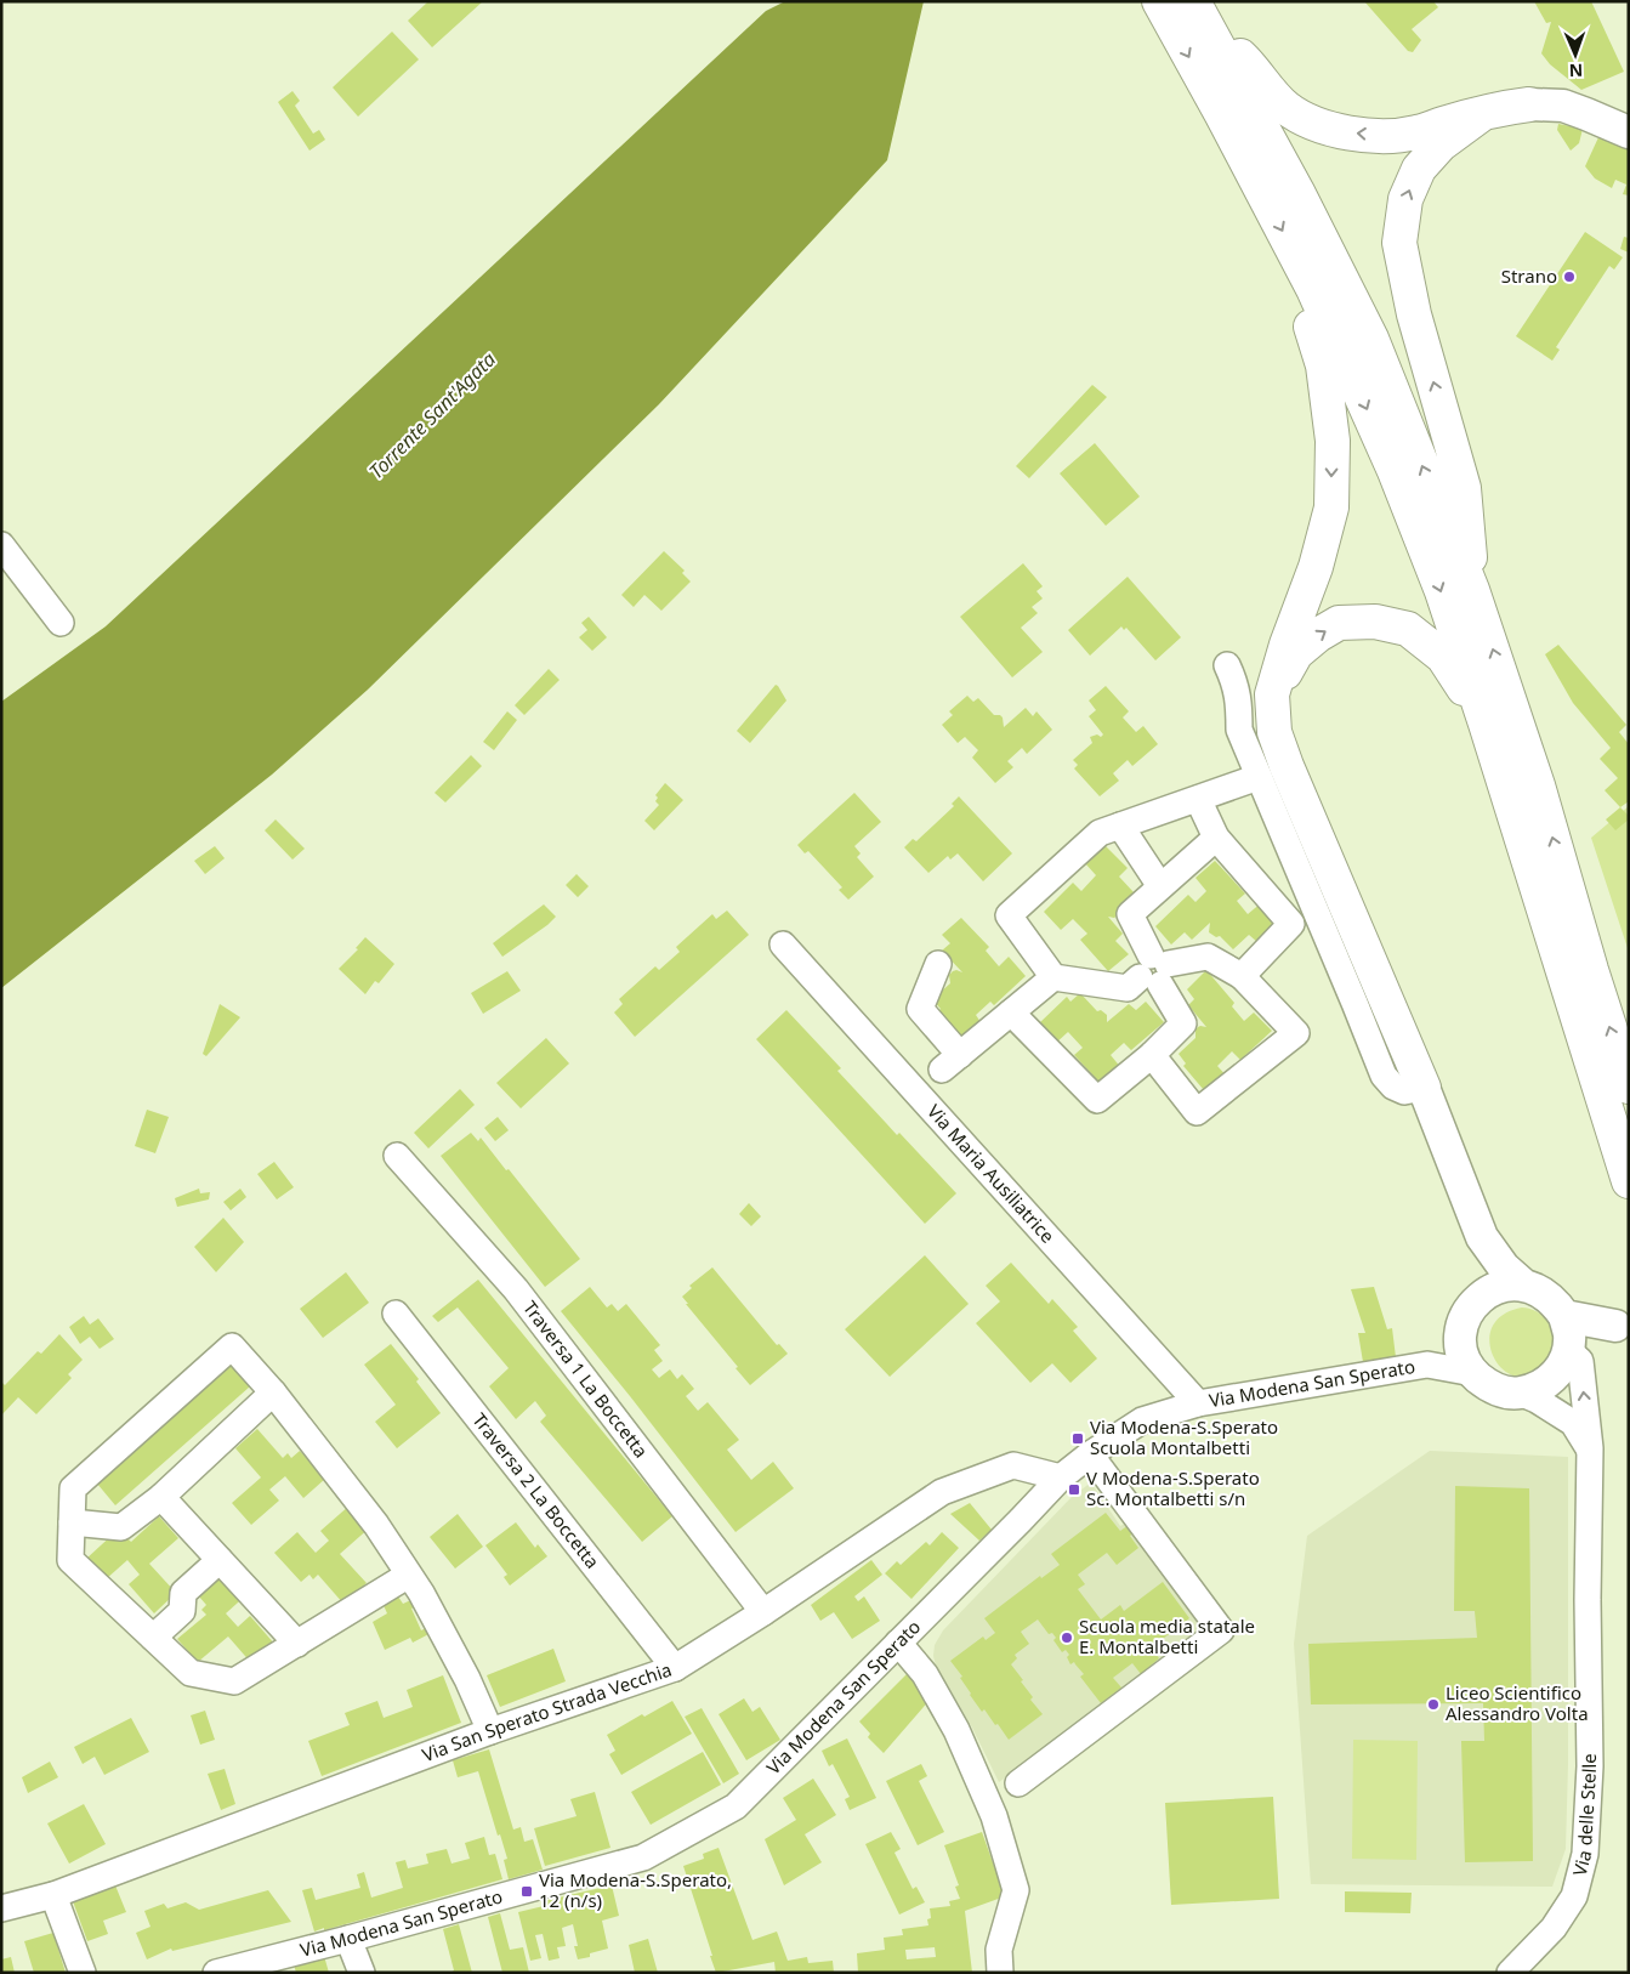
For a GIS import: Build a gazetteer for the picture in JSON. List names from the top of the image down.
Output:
{
  "streets": {
    "street": [
      "Via Maria Ausiliatrice",
      "Traversa 1 La Boccetta",
      "Via Modena San Sperato",
      "Traversa 2 La Boccetta",
      "Via San Sperato Strada Vecchia",
      "Via delle Stelle"
    ]
  },
  "crossings": [
    ["Via Maria Ausiliatrice", "Via Modena San Sperato"],
    ["Traversa 1 La Boccetta", "Via San Sperato Strada Vecchia"],
    ["Via Modena San Sperato", "Via San Sperato Strada Vecchia"],
    ["Traversa 2 La Boccetta", "Via San Sperato Strada Vecchia"]
  ],
  "water": ["Torrente Sant'Agata"],
  "places": {
    "other": ["Strano", "Scuola media statale E. Montalbetti", "Liceo Scientifico Alessandro Volta"],
    "transit": ["Via Modena-S.Sperato Scuola Montalbetti", "V Modena-S.Sperato Sc. Montalbetti s/n", "Via Modena-S.Sperato, 12 (n/s)"]
  },
  "north": "bottom"
}
